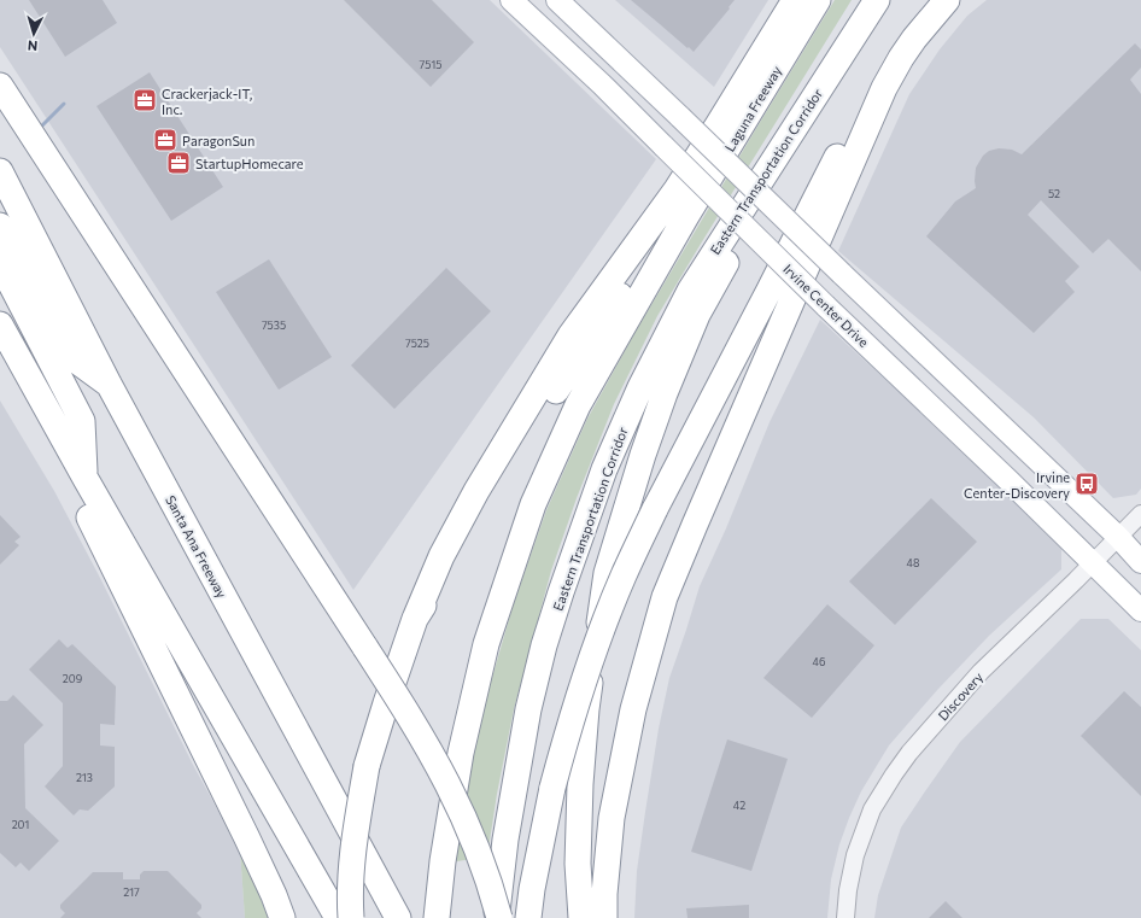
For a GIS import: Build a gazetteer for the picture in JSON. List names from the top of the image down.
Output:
{
  "streets": {
    "highway": ["Laguna Freeway", "Eastern Transportation Corridor", "Santa Ana Freeway"],
    "main road": ["Irvine Center Drive"],
    "street": ["Discovery"]
  },
  "crossings": [
    ["Irvine Center Drive", "Discovery"]
  ],
  "places": {
    "office": ["Crackerjack-IT, Inc.", "ParagonSun", "StartupHomecare"],
    "bus stop": ["Irvine Center-Discovery"]
  },
  "house_numbers": [
    "7515",
    "52",
    "7535",
    "7525",
    "48",
    "46",
    "209",
    "213",
    "42",
    "201",
    "217"
  ],
  "north": "bottom"
}
